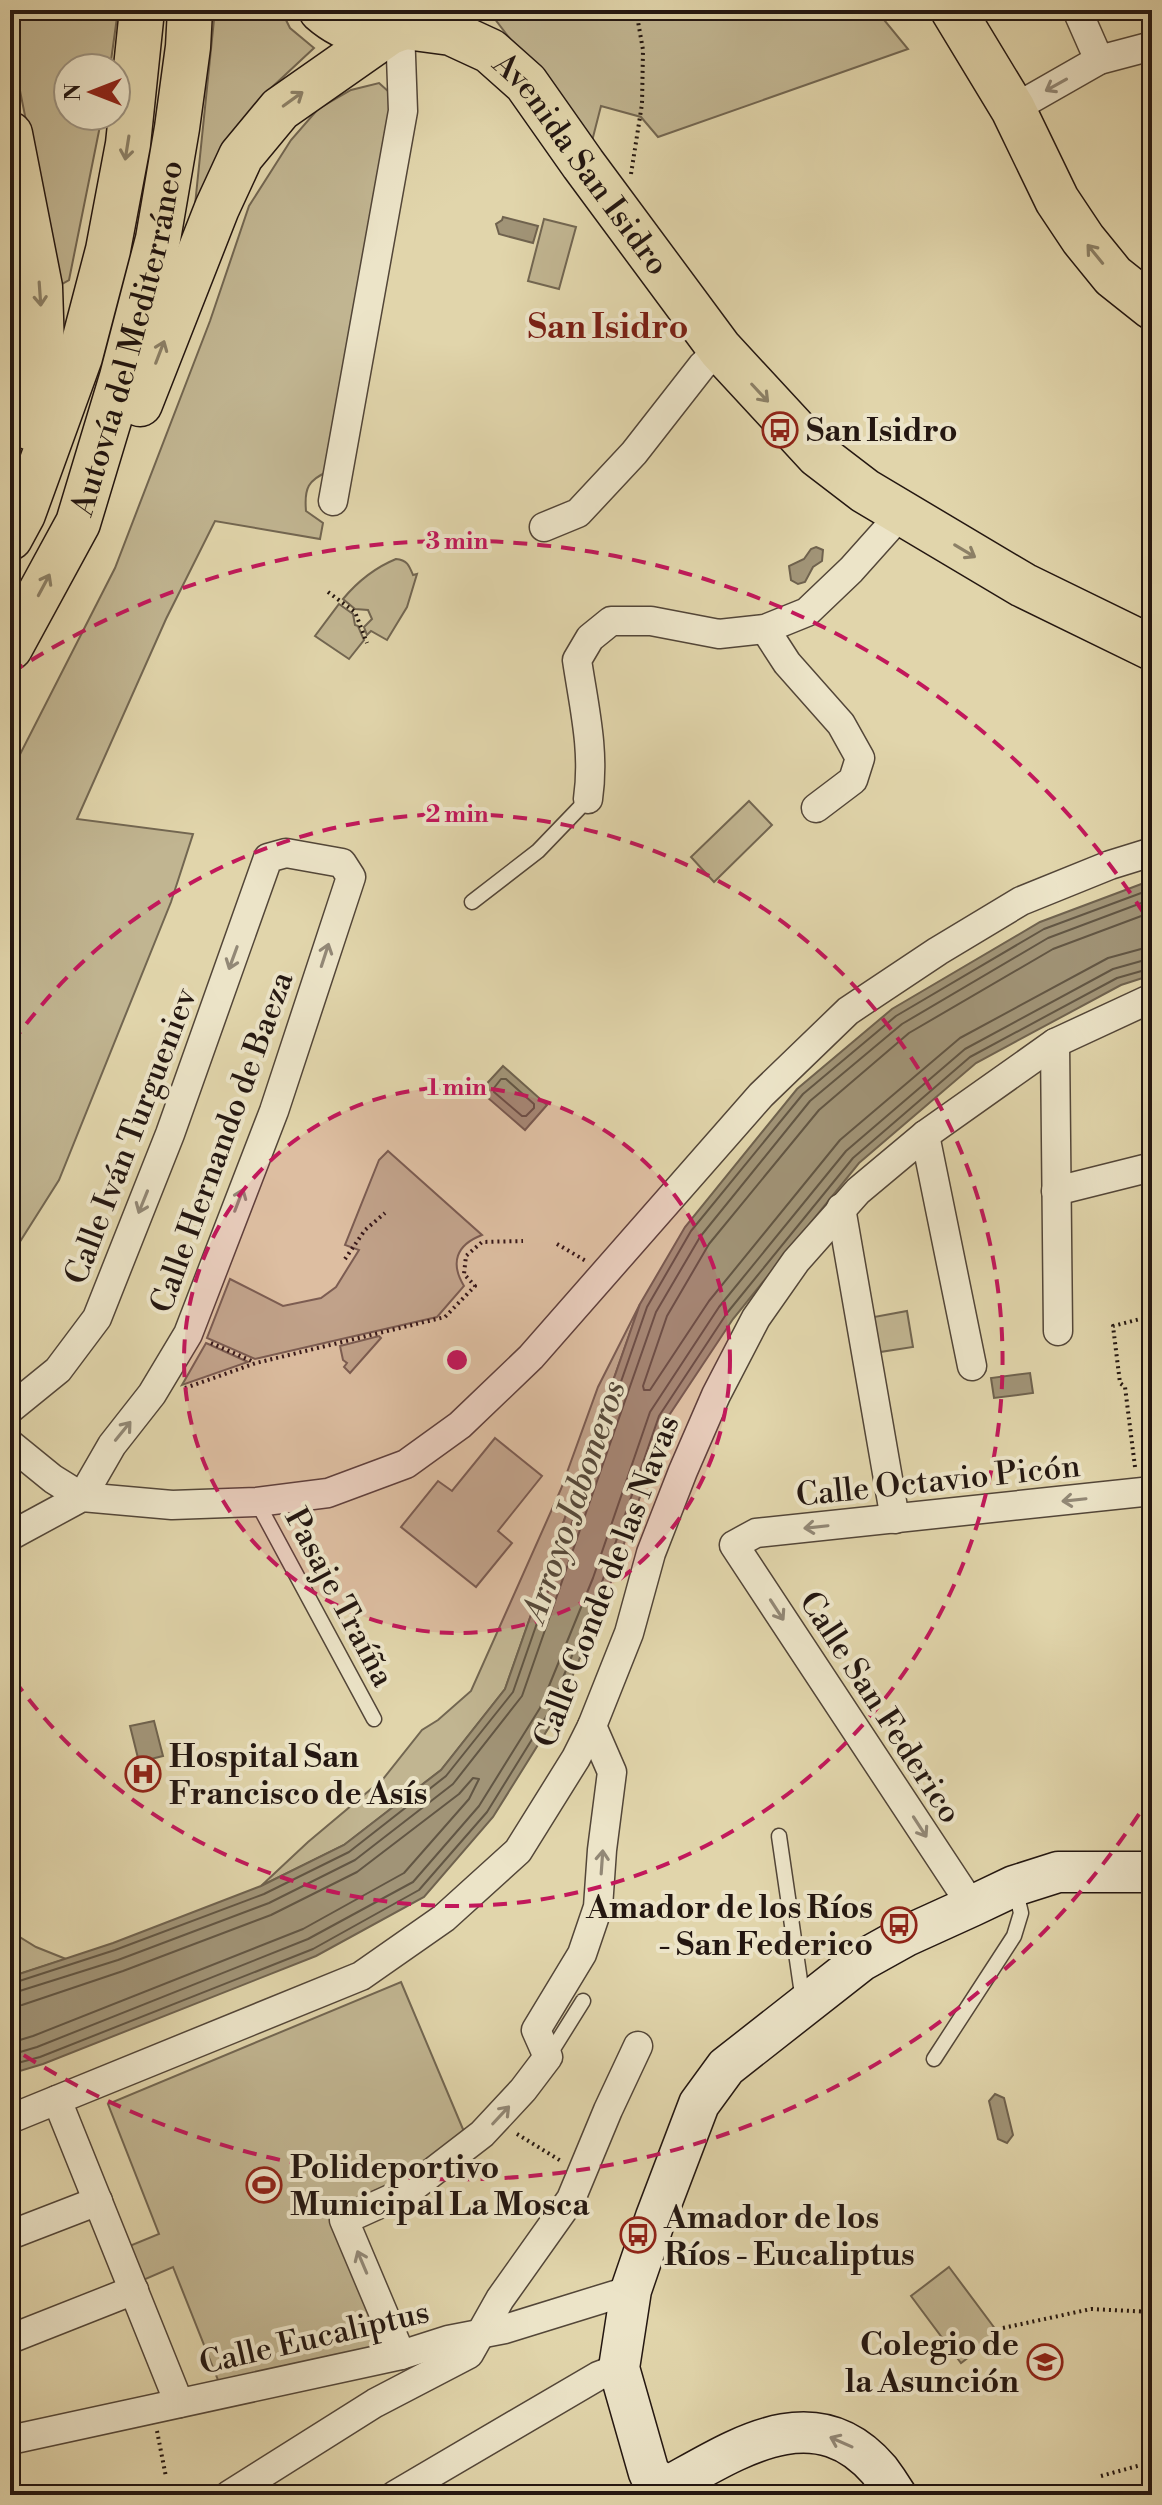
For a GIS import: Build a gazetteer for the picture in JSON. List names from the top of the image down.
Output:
{
  "streets": {
    "main road": ["Avenida San Isidro", "Autovía del Mediterráneo"],
    "street": [
      "Calle Iván Turgueniev",
      "Calle Hernando de Baeza",
      "Calle Octavio Picón",
      "Calle Conde de las Navas",
      "Calle San Federico",
      "Calle Eucaliptus"
    ],
    "lane": ["Pasaje Traíña"]
  },
  "crossings": [
    ["Calle Iván Turgueniev", "Calle Hernando de Baeza"],
    ["Calle Octavio Picón", "Calle San Federico"]
  ],
  "one_way": [
    "Calle Iván Turgueniev",
    "Calle Hernando de Baeza",
    "Calle Octavio Picón",
    "Calle San Federico"
  ],
  "districts": ["San Isidro"],
  "water": ["Arroyo Jaboneros"],
  "places": {
    "bus stop": ["San Isidro", "Amador de los Ríos - San Federico", "Amador de los Ríos - Eucaliptus"],
    "hospital": ["Hospital San Francisco de Asís"],
    "sports": ["Polideportivo Municipal La Mosca"],
    "school or university": ["Colegio de la Asunción"]
  },
  "north": "left",
  "rings": ["3 min", "2 min", "1 min"]
}
